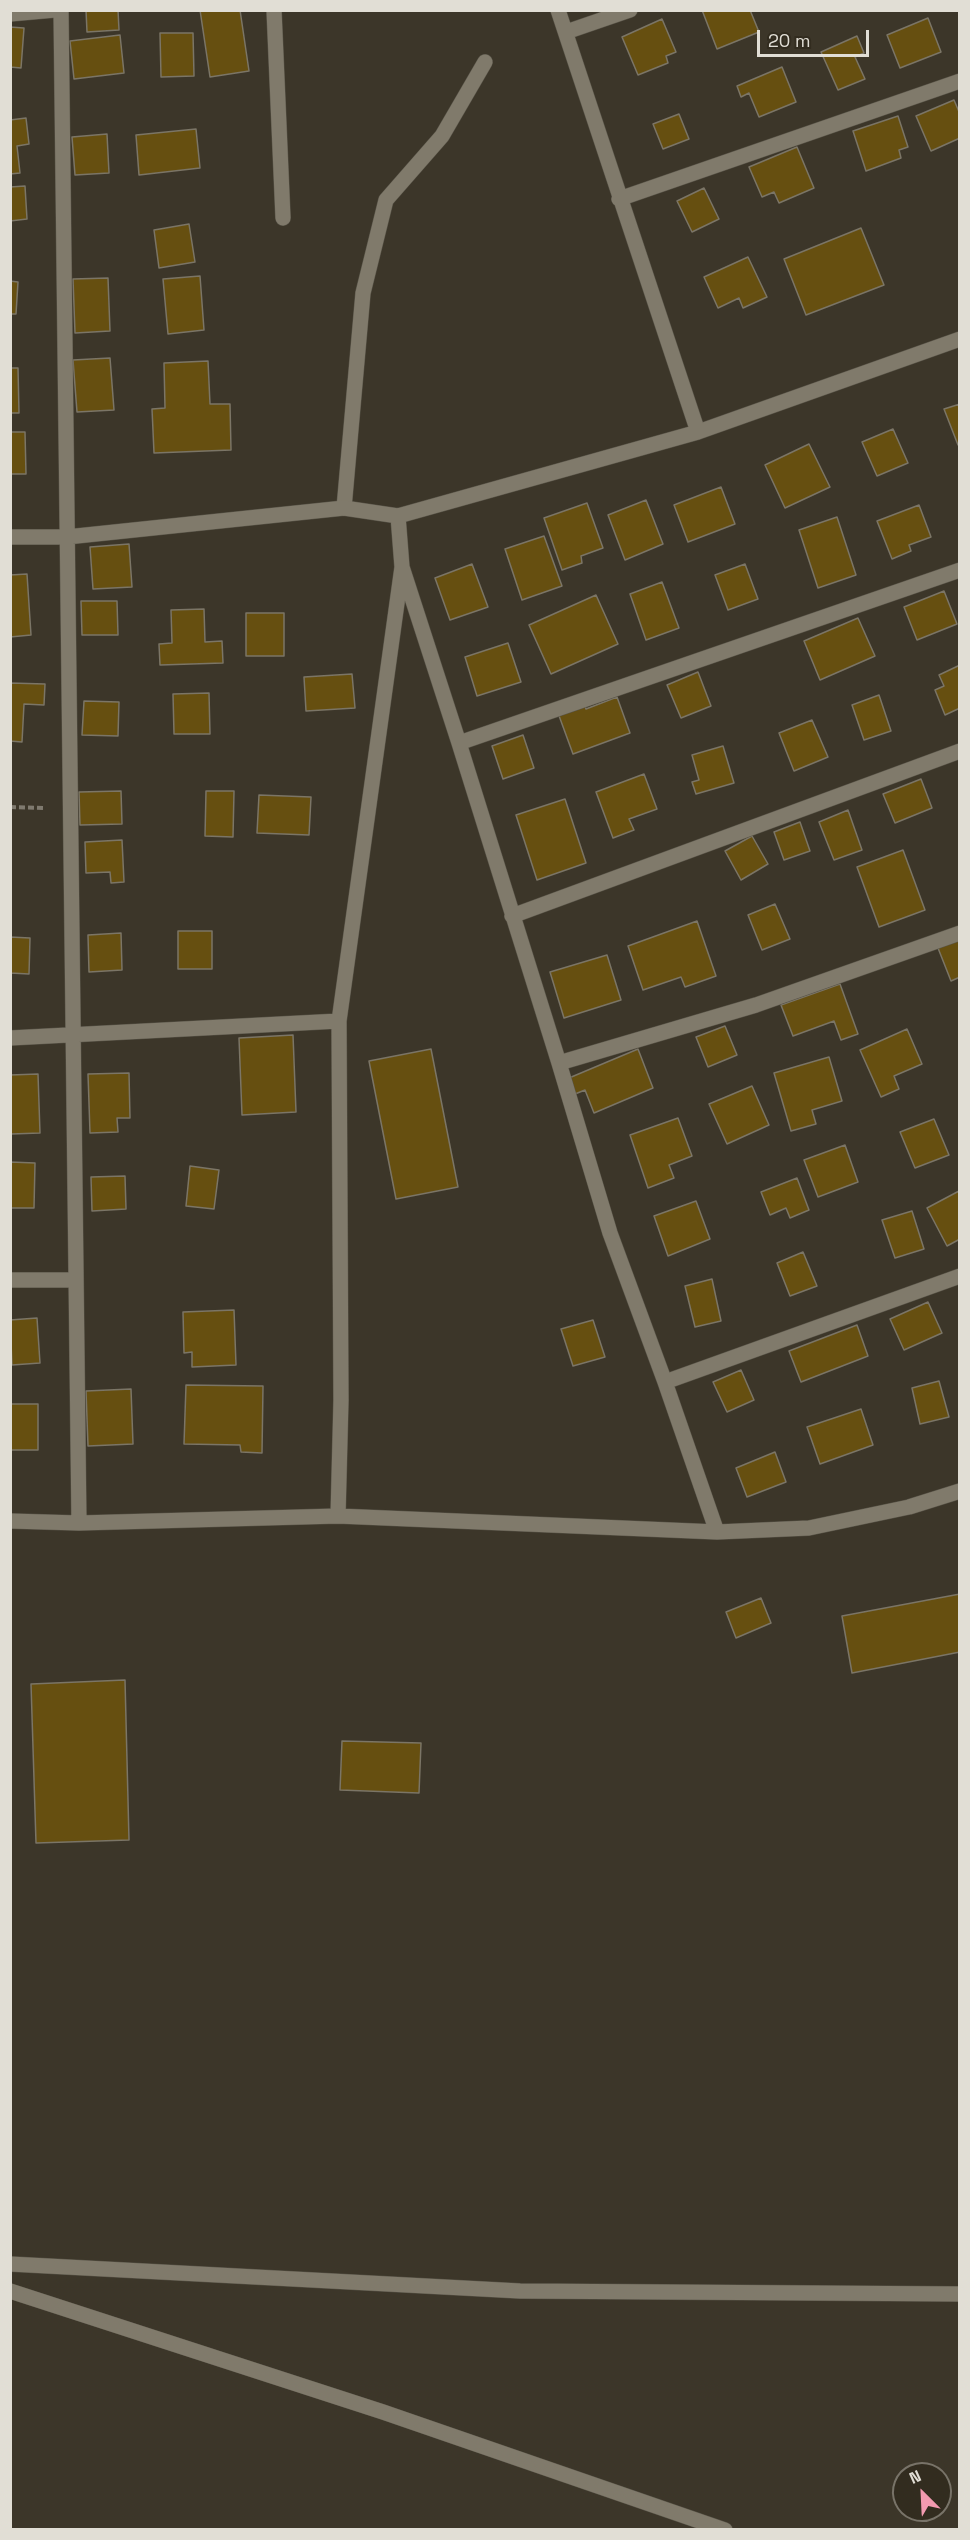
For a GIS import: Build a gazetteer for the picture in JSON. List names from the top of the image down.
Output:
{
  "scale_bar": "20 m",
  "north": "top left"
}
